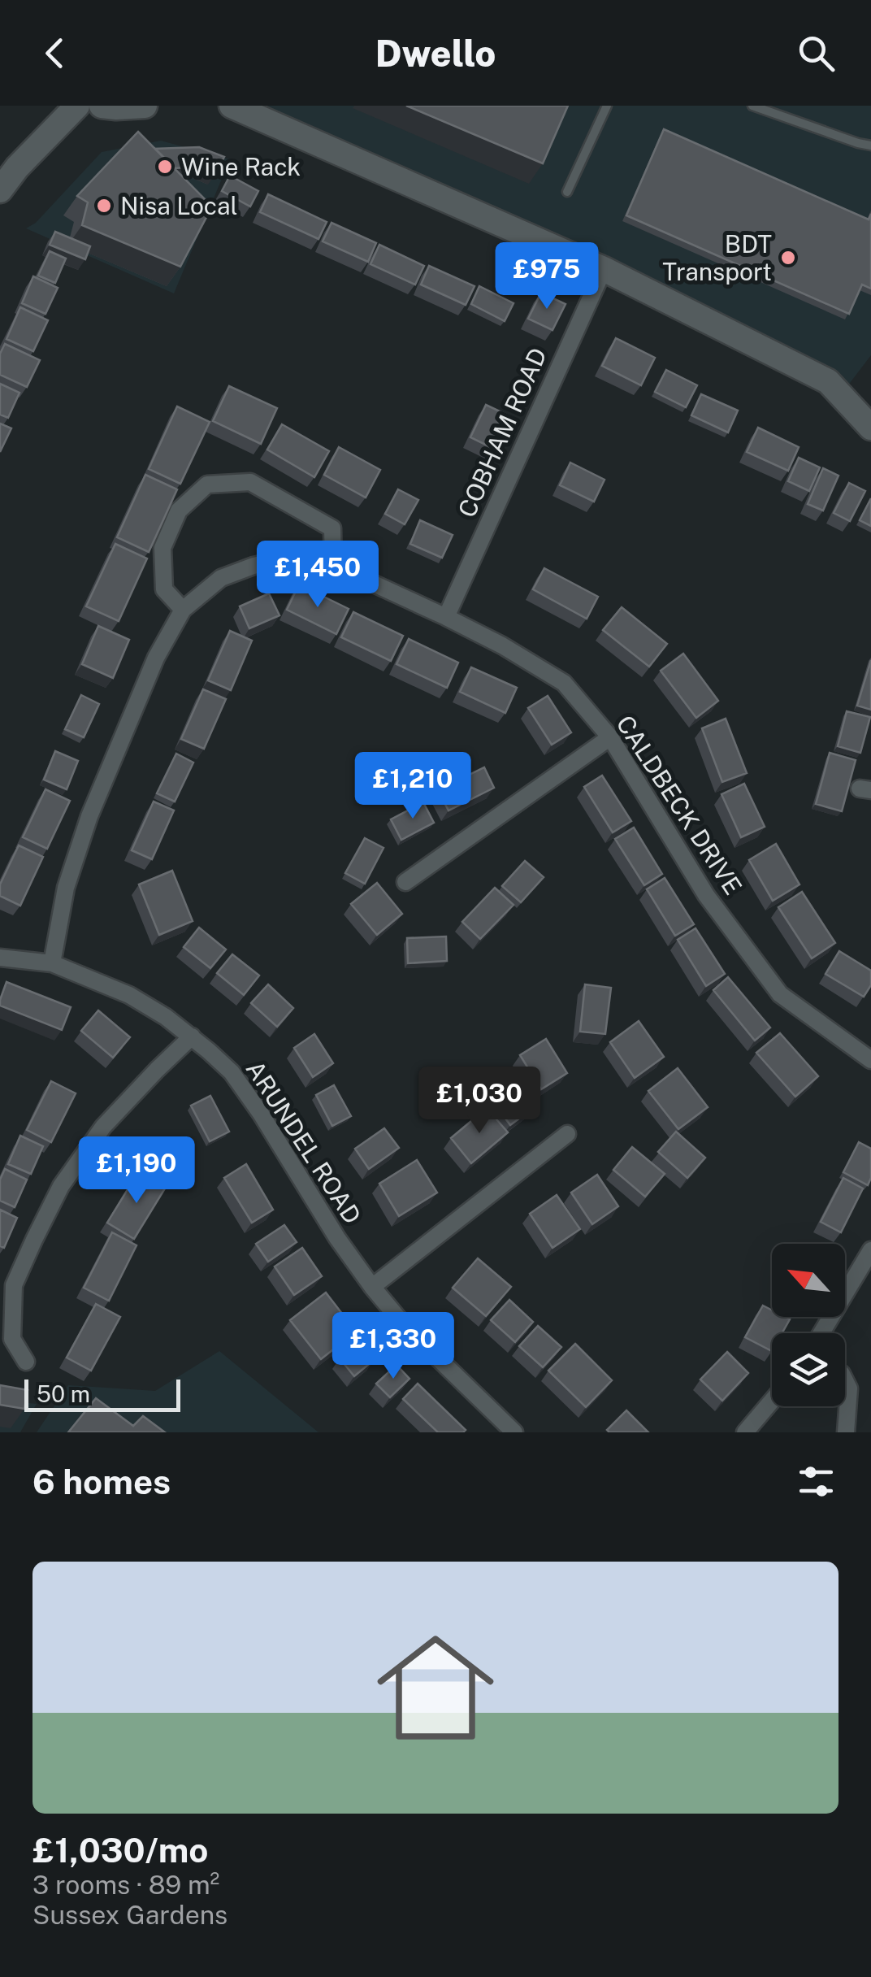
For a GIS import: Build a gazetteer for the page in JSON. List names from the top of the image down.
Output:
{
  "streets": {
    "street": ["COBHAM ROAD", "CALDBECK DRIVE", "ARUNDEL ROAD"]
  },
  "crossings": [
    ["COBHAM ROAD", "CALDBECK DRIVE"],
    ["CALDBECK DRIVE", "ARUNDEL ROAD"]
  ],
  "places": ["Wine Rack", "Nisa Local", "BDT Transport"],
  "scale_bar": "50 m",
  "north": "top left",
  "page": {
    "header": "Dwello",
    "price": [
      "£975",
      "£1,450",
      "£1,210",
      "£1,030",
      "£1,190",
      "£1,330"
    ],
    "scale": "50 m",
    "heading": "6 homes",
    "list": [
      {
        "name": "£1,030/mo",
        "note": "3 rooms · 89 m² · Sussex Gardens"
      }
    ]
  }
}
